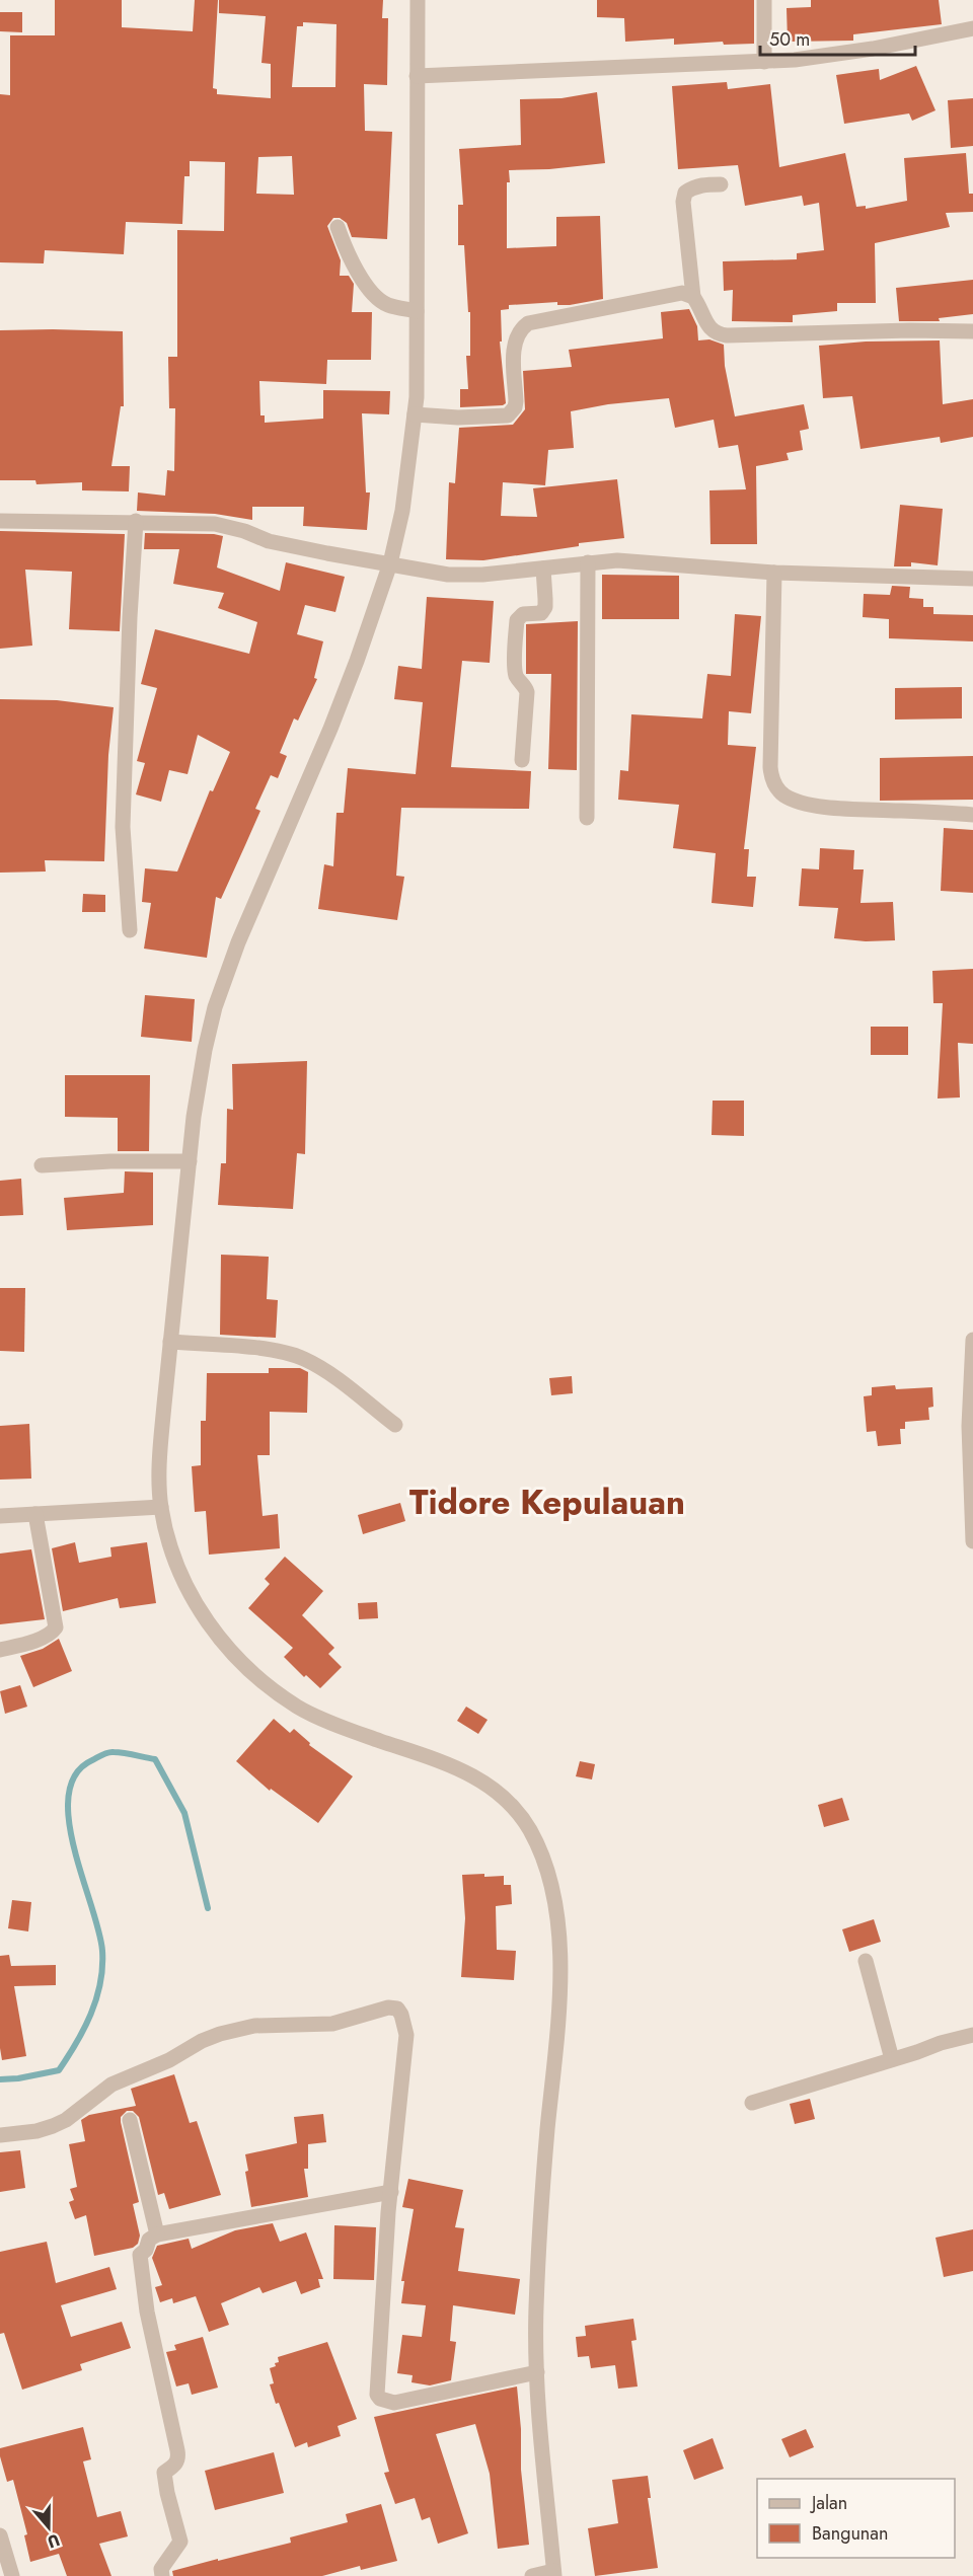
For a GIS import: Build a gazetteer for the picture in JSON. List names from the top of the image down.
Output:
{
  "districts": ["Tidore Kepulauan"],
  "legend": ["Jalan", "Bangunan"],
  "scale_bar": "50 m",
  "north": "bottom"
}
